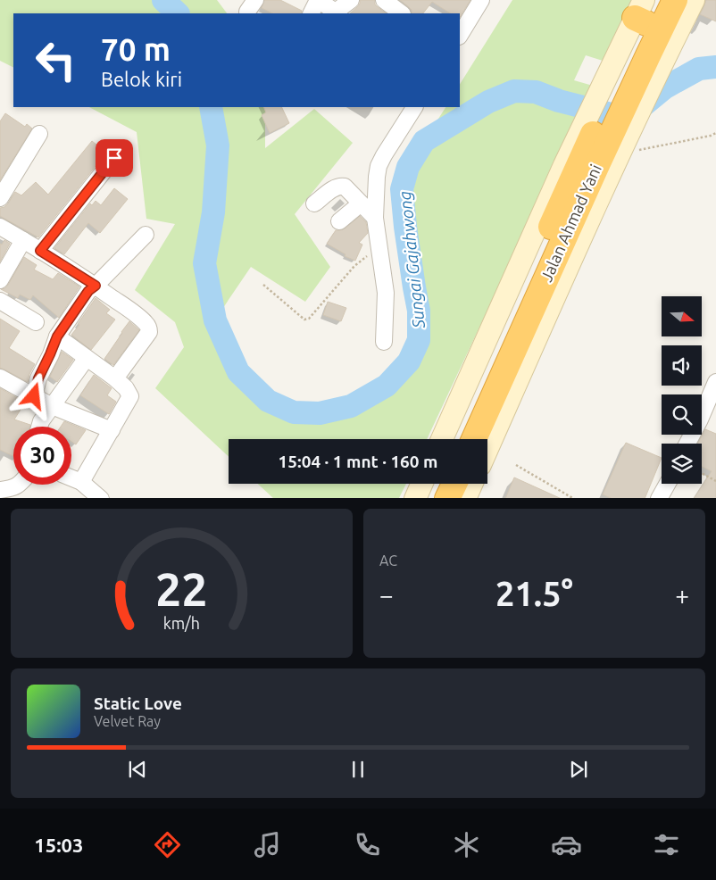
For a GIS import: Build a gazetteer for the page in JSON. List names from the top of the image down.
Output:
{
  "streets": {
    "highway": ["Jalan Ahmad Yani"]
  },
  "water": ["Sungai Gajahwong"],
  "north": "right",
  "page": {
    "turn": ["70 m", "Belok kiri"],
    "limit": "30",
    "trip": "15:04 · 1 mnt · 160 m",
    "tile": "AC",
    "heat": ["−", "21.5°", "+"],
    "song": ["Static Love", "Velvet Ray"],
    "tabs": "15:03",
    "gauge": ["22", "km/h"]
  }
}
